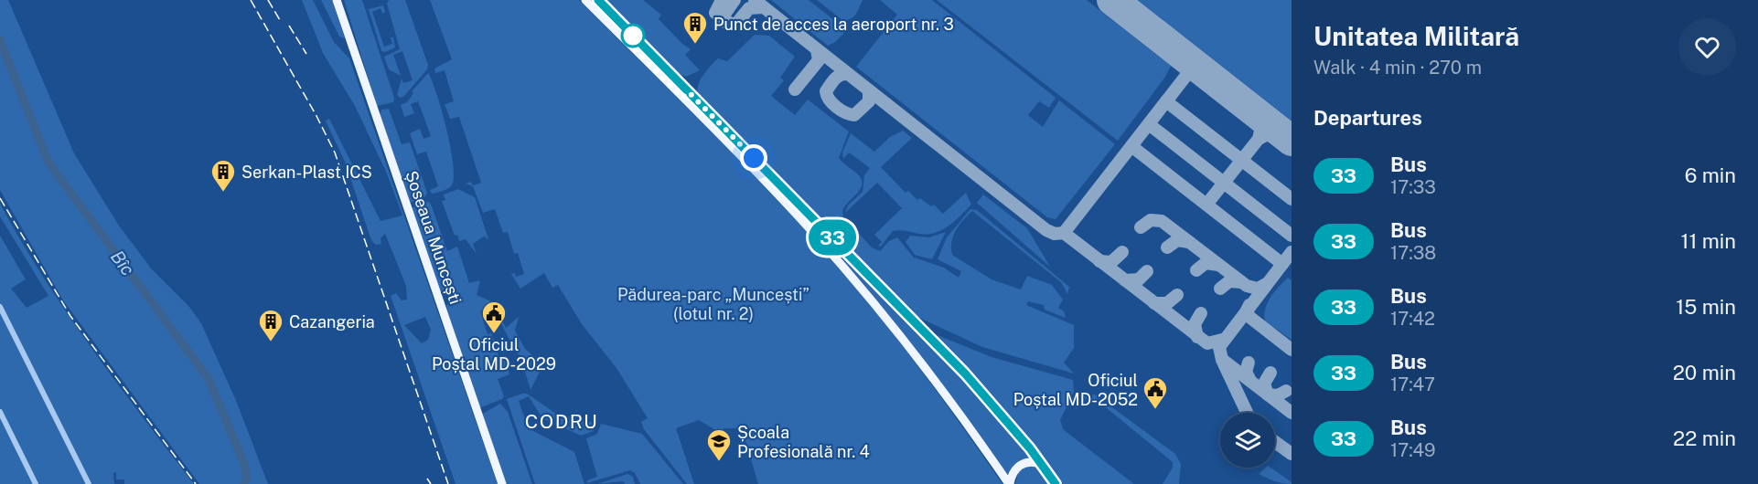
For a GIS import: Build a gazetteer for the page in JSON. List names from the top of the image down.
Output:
{
  "streets": {
    "main road": ["Șoseaua Muncești"]
  },
  "districts": ["CODRU"],
  "water": ["Bîc"],
  "parks": ["Pădurea-parc „Muncești” (lotul nr. 2)"],
  "places": {
    "building": ["Punct de acces la aeroport nr. 3", "Serkan-Plast ICS", "Cazangeria"],
    "public building": ["Oficiul Poștal MD-2029", "Oficiul Poștal MD-2052"],
    "school or university": ["Școala Profesională nr. 4"]
  },
  "lines": ["bus line 33"],
  "page": {
    "on_map": "33",
    "heading": [
      ["Unitatea Militară", "Walk · 4 min · 270 m"],
      "Departures"
    ],
    "list": [
      {
        "mark": "33",
        "name": "Bus",
        "note": "17:33",
        "value": "6 min"
      },
      {
        "mark": "33",
        "name": "Bus",
        "note": "17:38",
        "value": "11 min"
      },
      {
        "mark": "33",
        "name": "Bus",
        "note": "17:42",
        "value": "15 min"
      },
      {
        "mark": "33",
        "name": "Bus",
        "note": "17:47",
        "value": "20 min"
      },
      {
        "mark": "33",
        "name": "Bus",
        "note": "17:49",
        "value": "22 min"
      }
    ]
  }
}
